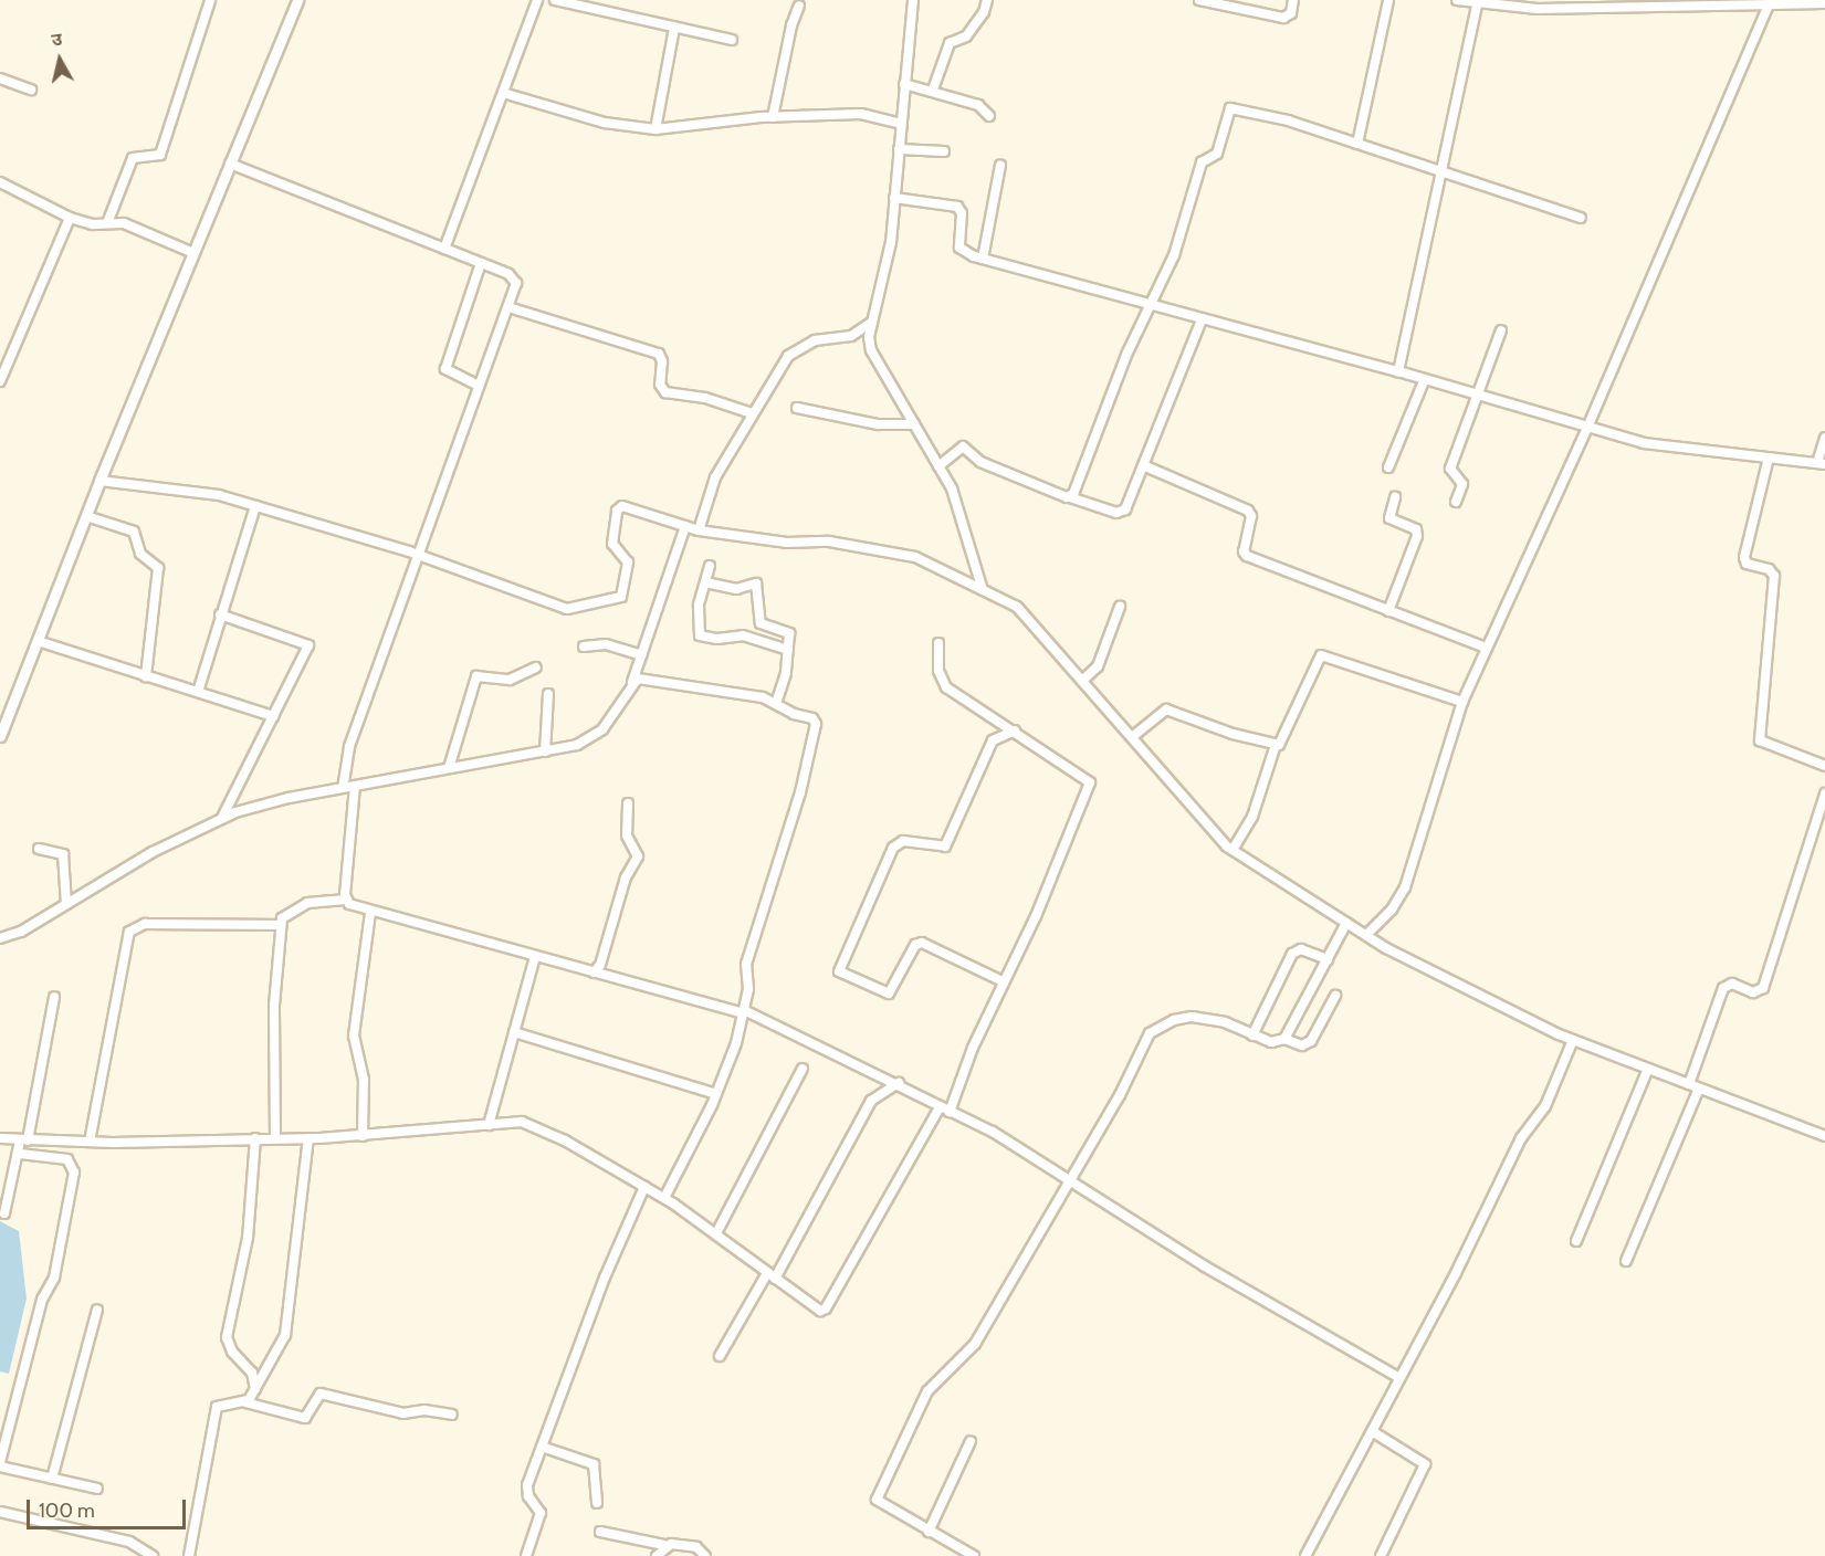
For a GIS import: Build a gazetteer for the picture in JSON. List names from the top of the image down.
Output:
{
  "scale_bar": "100 m",
  "north": "top"
}
